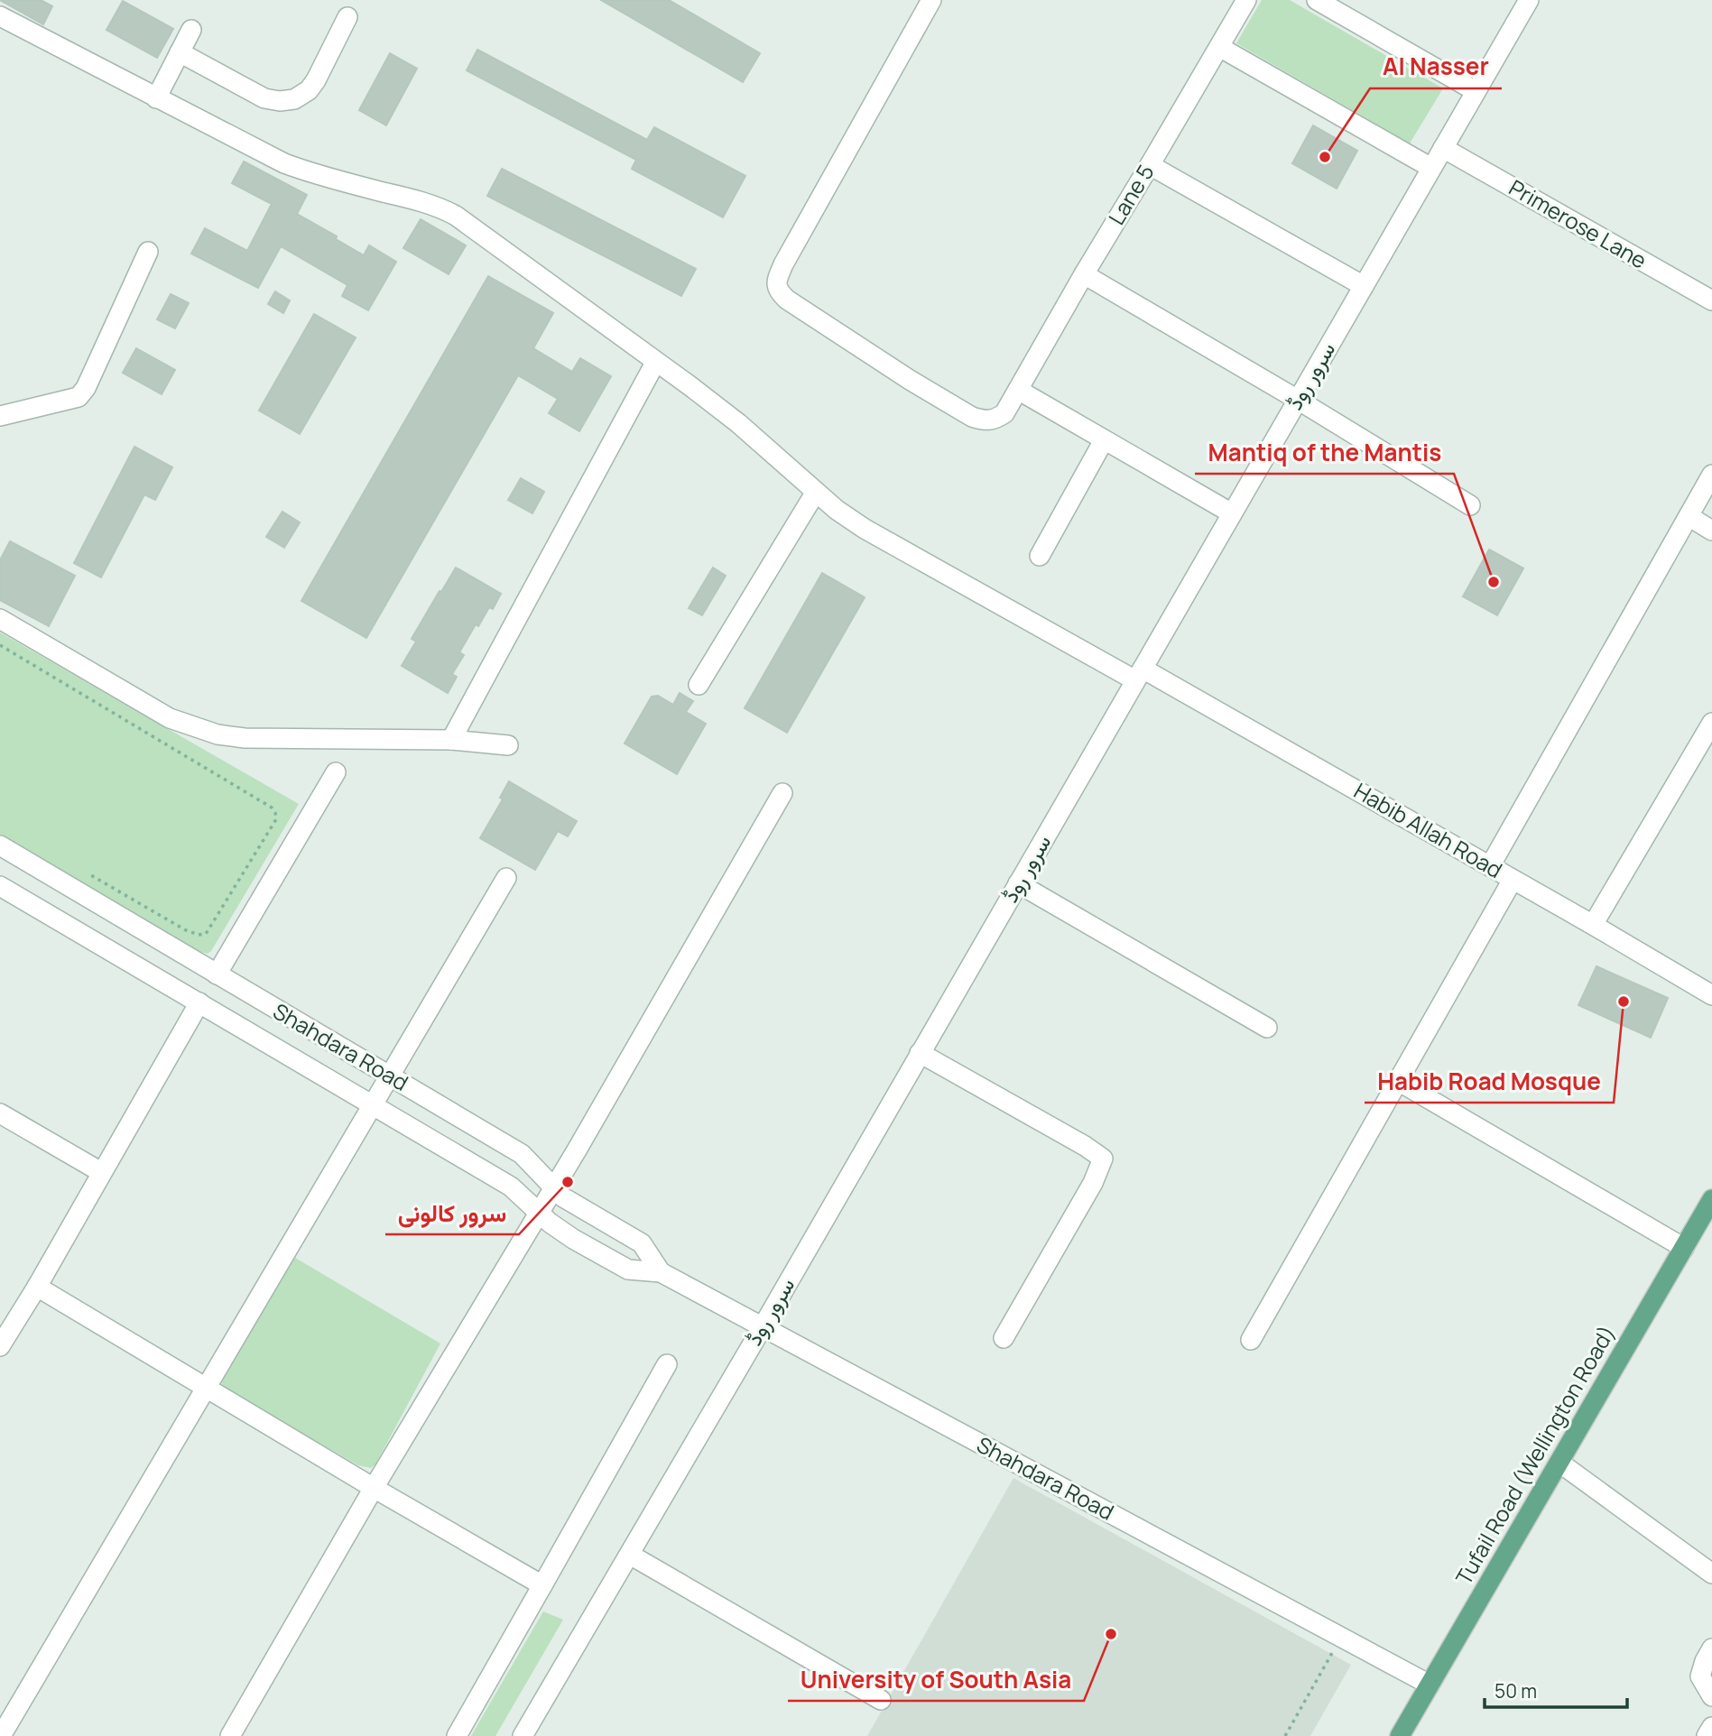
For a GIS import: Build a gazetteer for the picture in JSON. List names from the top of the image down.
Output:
{
  "streets": {
    "main road": ["Tufail Road (Wellington Road)"],
    "street": [
      "Lane 5",
      "Primerose Lane",
      "سرور روڈ",
      "Habib Allah Road",
      "Shahdara Road"
    ]
  },
  "crossings": [
    ["Primerose Lane", "سرور روڈ"],
    ["سرور روڈ", "Habib Allah Road"],
    ["سرور روڈ", "Shahdara Road"],
    ["Shahdara Road", "Tufail Road (Wellington Road)"]
  ],
  "places": [
    "Al Nasser",
    "Mantiq of the Mantis",
    "Habib Road Mosque",
    "سرور کالونی",
    "University of South Asia"
  ],
  "scale_bar": "50 m"
}
